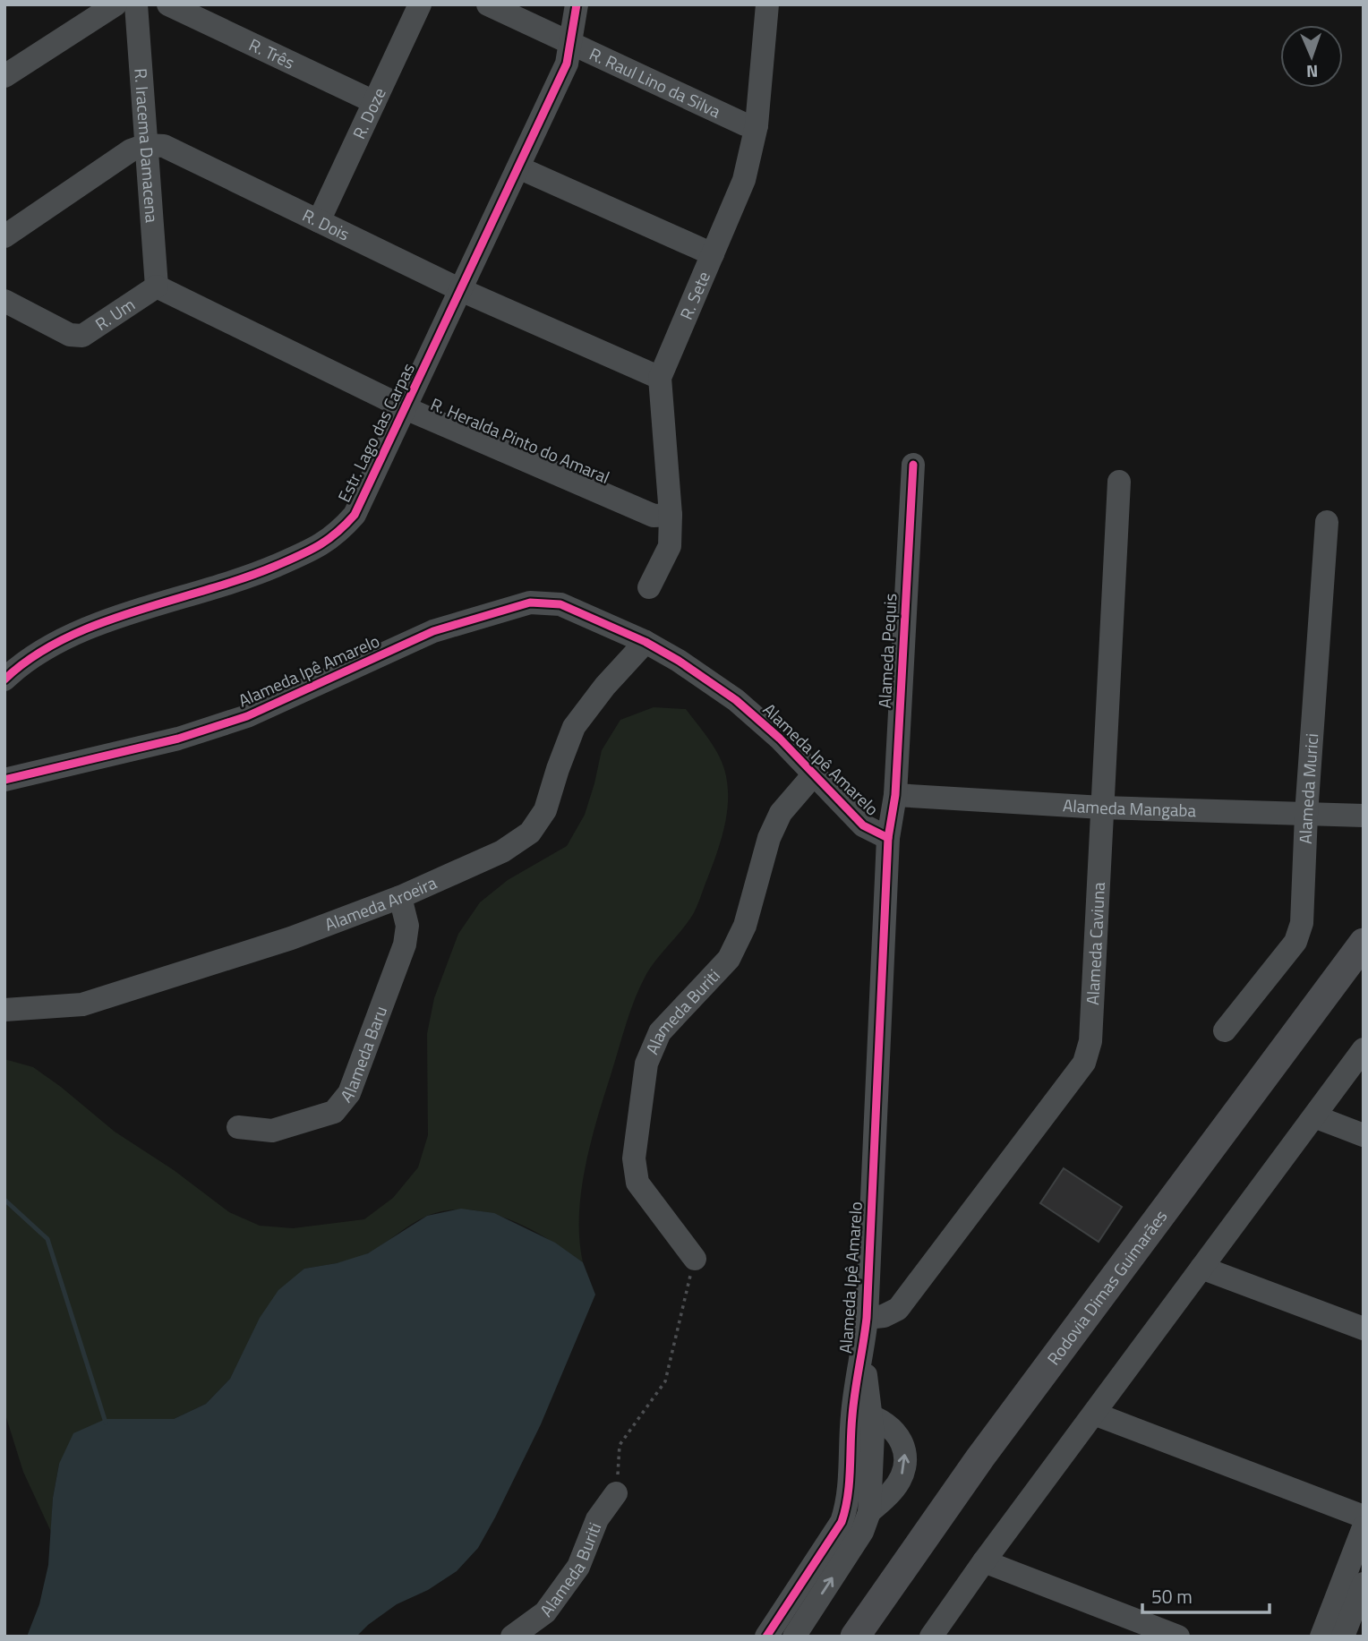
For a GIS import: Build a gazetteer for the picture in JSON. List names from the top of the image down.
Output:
{
  "streets": {
    "main road": ["Rodovia Dimas Guimarães"],
    "street": [
      "R. Três",
      "R. Raul Lino da Silva",
      "R. Doze",
      "R. Iracema Damacena",
      "R. Dois",
      "R. Sete",
      "R. Um",
      "Estr. Lago das Carpas",
      "R. Heralda Pinto do Amaral",
      "Alameda Pequis",
      "Alameda Ipê Amarelo",
      "Alameda Murici",
      "Alameda Mangaba",
      "Alameda Aroeira",
      "Alameda Caviuna",
      "Alameda Buriti",
      "Alameda Baru"
    ]
  },
  "crossings": [
    ["R. Três", "R. Doze"],
    ["R. Raul Lino da Silva", "R. Sete"],
    ["R. Raul Lino da Silva", "Estr. Lago das Carpas"],
    ["R. Doze", "R. Dois"],
    ["R. Iracema Damacena", "R. Dois"],
    ["R. Iracema Damacena", "R. Um"],
    ["R. Iracema Damacena", "R. Heralda Pinto do Amaral"],
    ["R. Dois", "R. Sete"],
    ["R. Dois", "Estr. Lago das Carpas"],
    ["R. Sete", "R. Heralda Pinto do Amaral"],
    ["R. Um", "R. Heralda Pinto do Amaral"],
    ["Estr. Lago das Carpas", "R. Heralda Pinto do Amaral"],
    ["Alameda Pequis", "Alameda Ipê Amarelo"],
    ["Alameda Pequis", "Alameda Mangaba"],
    ["Alameda Ipê Amarelo", "Alameda Aroeira"],
    ["Alameda Ipê Amarelo", "Alameda Caviuna"],
    ["Alameda Ipê Amarelo", "Alameda Buriti"],
    ["Alameda Murici", "Alameda Mangaba"],
    ["Alameda Mangaba", "Alameda Caviuna"],
    ["Alameda Aroeira", "Alameda Baru"]
  ],
  "scale_bar": "50 m",
  "north": "bottom"
}
